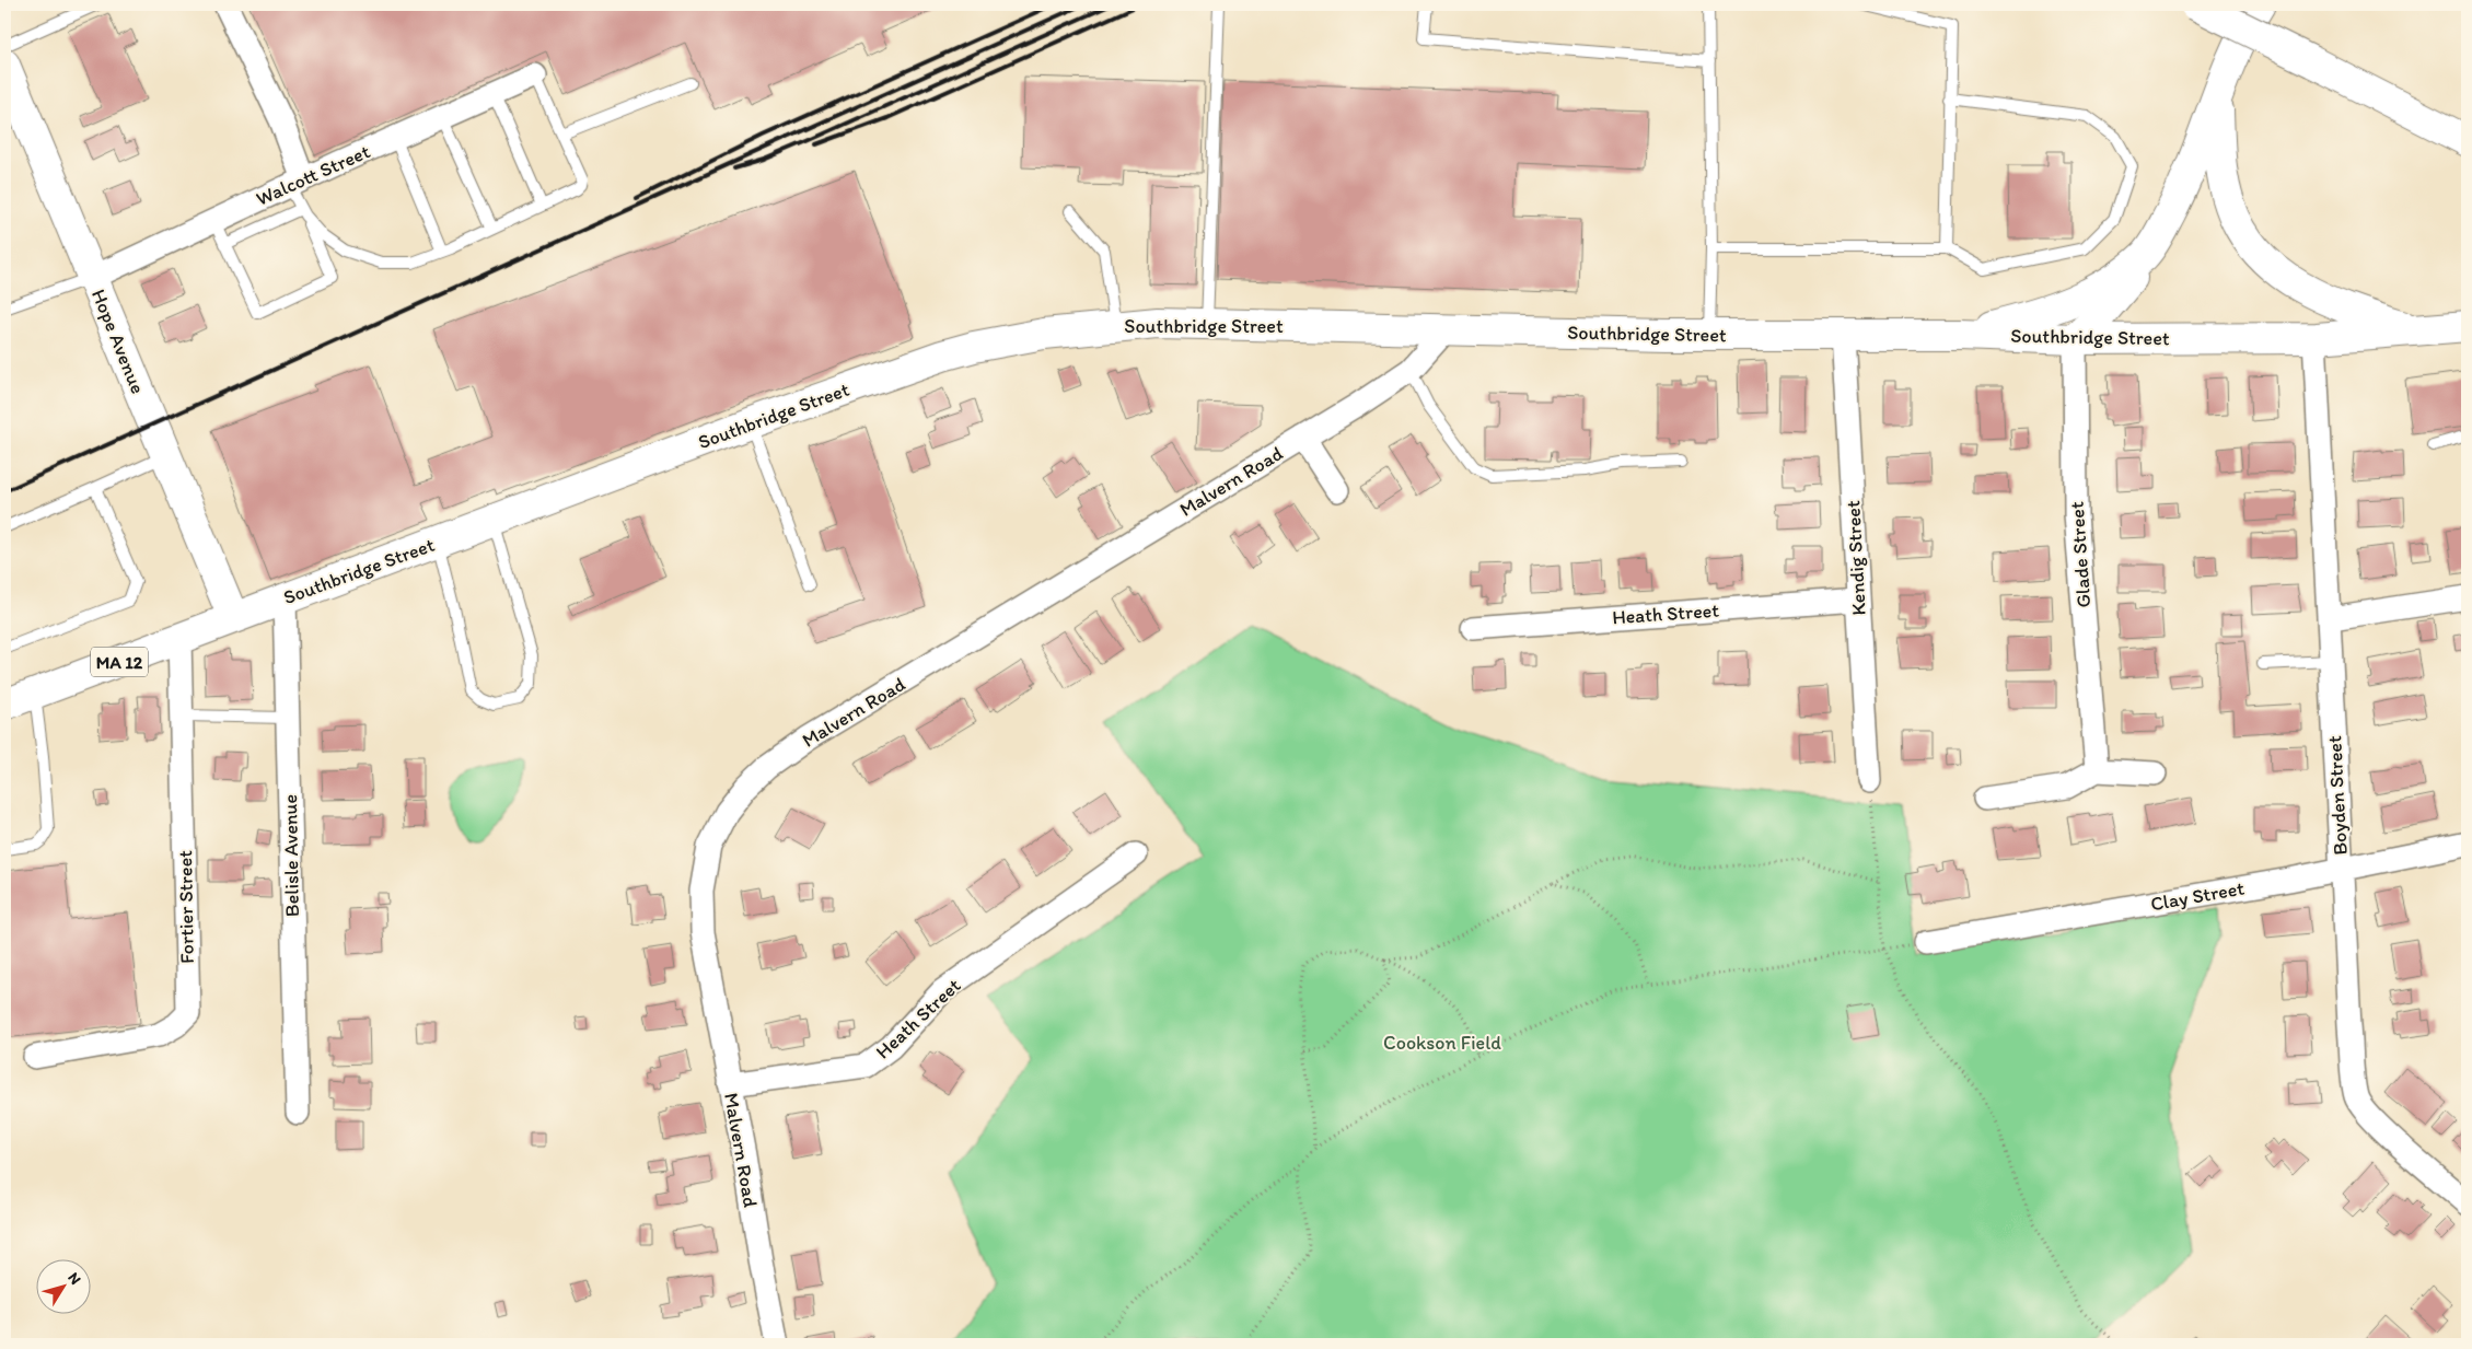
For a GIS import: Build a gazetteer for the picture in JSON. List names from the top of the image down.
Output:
{
  "streets": {
    "main road": ["Southbridge Street", "Hope Avenue", "MA 12"],
    "street": [
      "Walcott Street",
      "Malvern Road",
      "Glade Street",
      "Kendig Street",
      "Heath Street",
      "Boyden Street",
      "Belisle Avenue",
      "Clay Street",
      "Fortier Street"
    ]
  },
  "crossings": [
    ["Walcott Street", "Hope Avenue"],
    ["Southbridge Street", "Hope Avenue"],
    ["Southbridge Street", "Malvern Road"],
    ["Southbridge Street", "Glade Street"],
    ["Southbridge Street", "Kendig Street"],
    ["Southbridge Street", "Boyden Street"],
    ["Southbridge Street", "Belisle Avenue"],
    ["Southbridge Street", "Fortier Street"],
    ["Malvern Road", "Heath Street"],
    ["Kendig Street", "Heath Street"],
    ["Boyden Street", "Clay Street"]
  ],
  "parks": ["Cookson Field"],
  "north": "top right"
}
